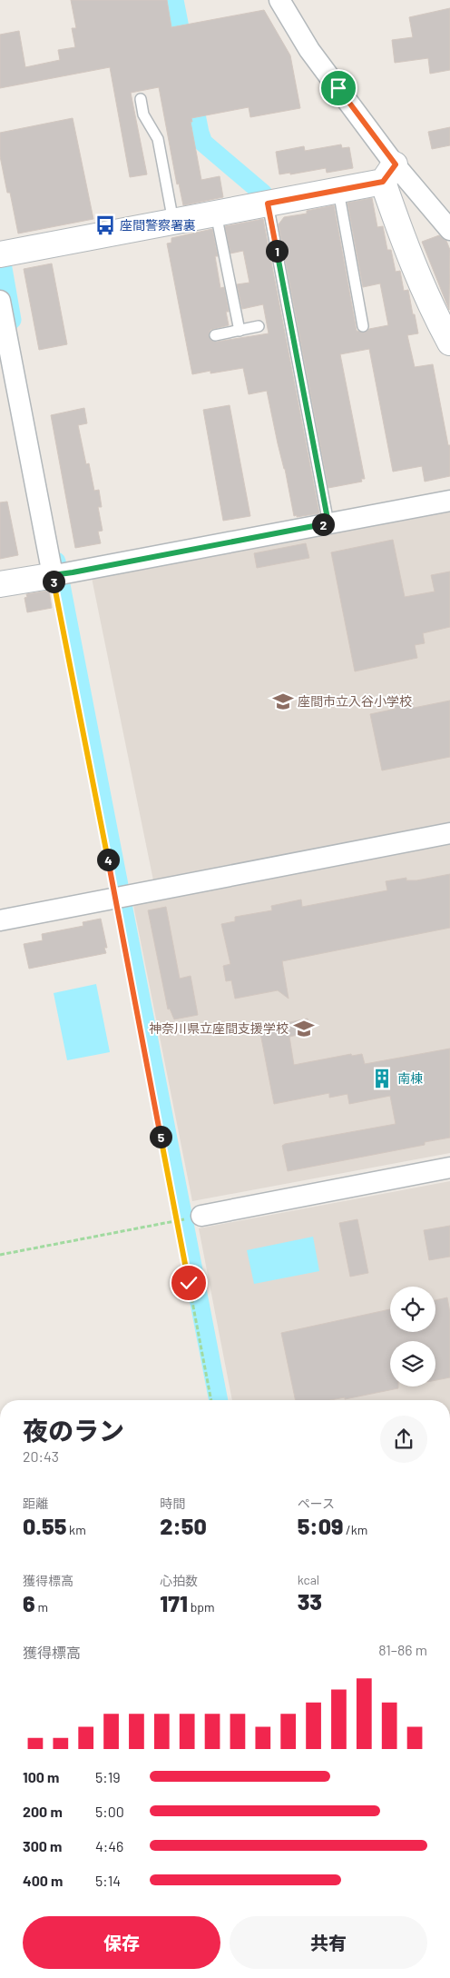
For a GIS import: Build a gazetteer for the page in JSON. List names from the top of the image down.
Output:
{
  "places": {
    "bus stop": ["座間警察署裏"],
    "school or university": ["座間市立入谷小学校", "神奈川県立座間支援学校"],
    "building": ["南棟"]
  },
  "page": {
    "pins": [
      "1",
      "2",
      "3",
      "4",
      "5"
    ],
    "heading": ["夜のラン", "20:43"],
    "stats": [
      ["距離", "0.55 km"],
      ["時間", "2:50"],
      ["ペース", "5:09 /km"],
      ["獲得標高", "6 m"],
      ["心拍数", "171 bpm"],
      ["kcal", "33"]
    ],
    "chart": ["獲得標高", "81–86 m"],
    "list": [
      {
        "name": "100 m",
        "note": "5:19"
      },
      {
        "name": "200 m",
        "note": "5:00"
      },
      {
        "name": "300 m",
        "note": "4:46"
      },
      {
        "name": "400 m",
        "note": "5:14"
      }
    ],
    "buttons": ["保存", "共有"]
  }
}
